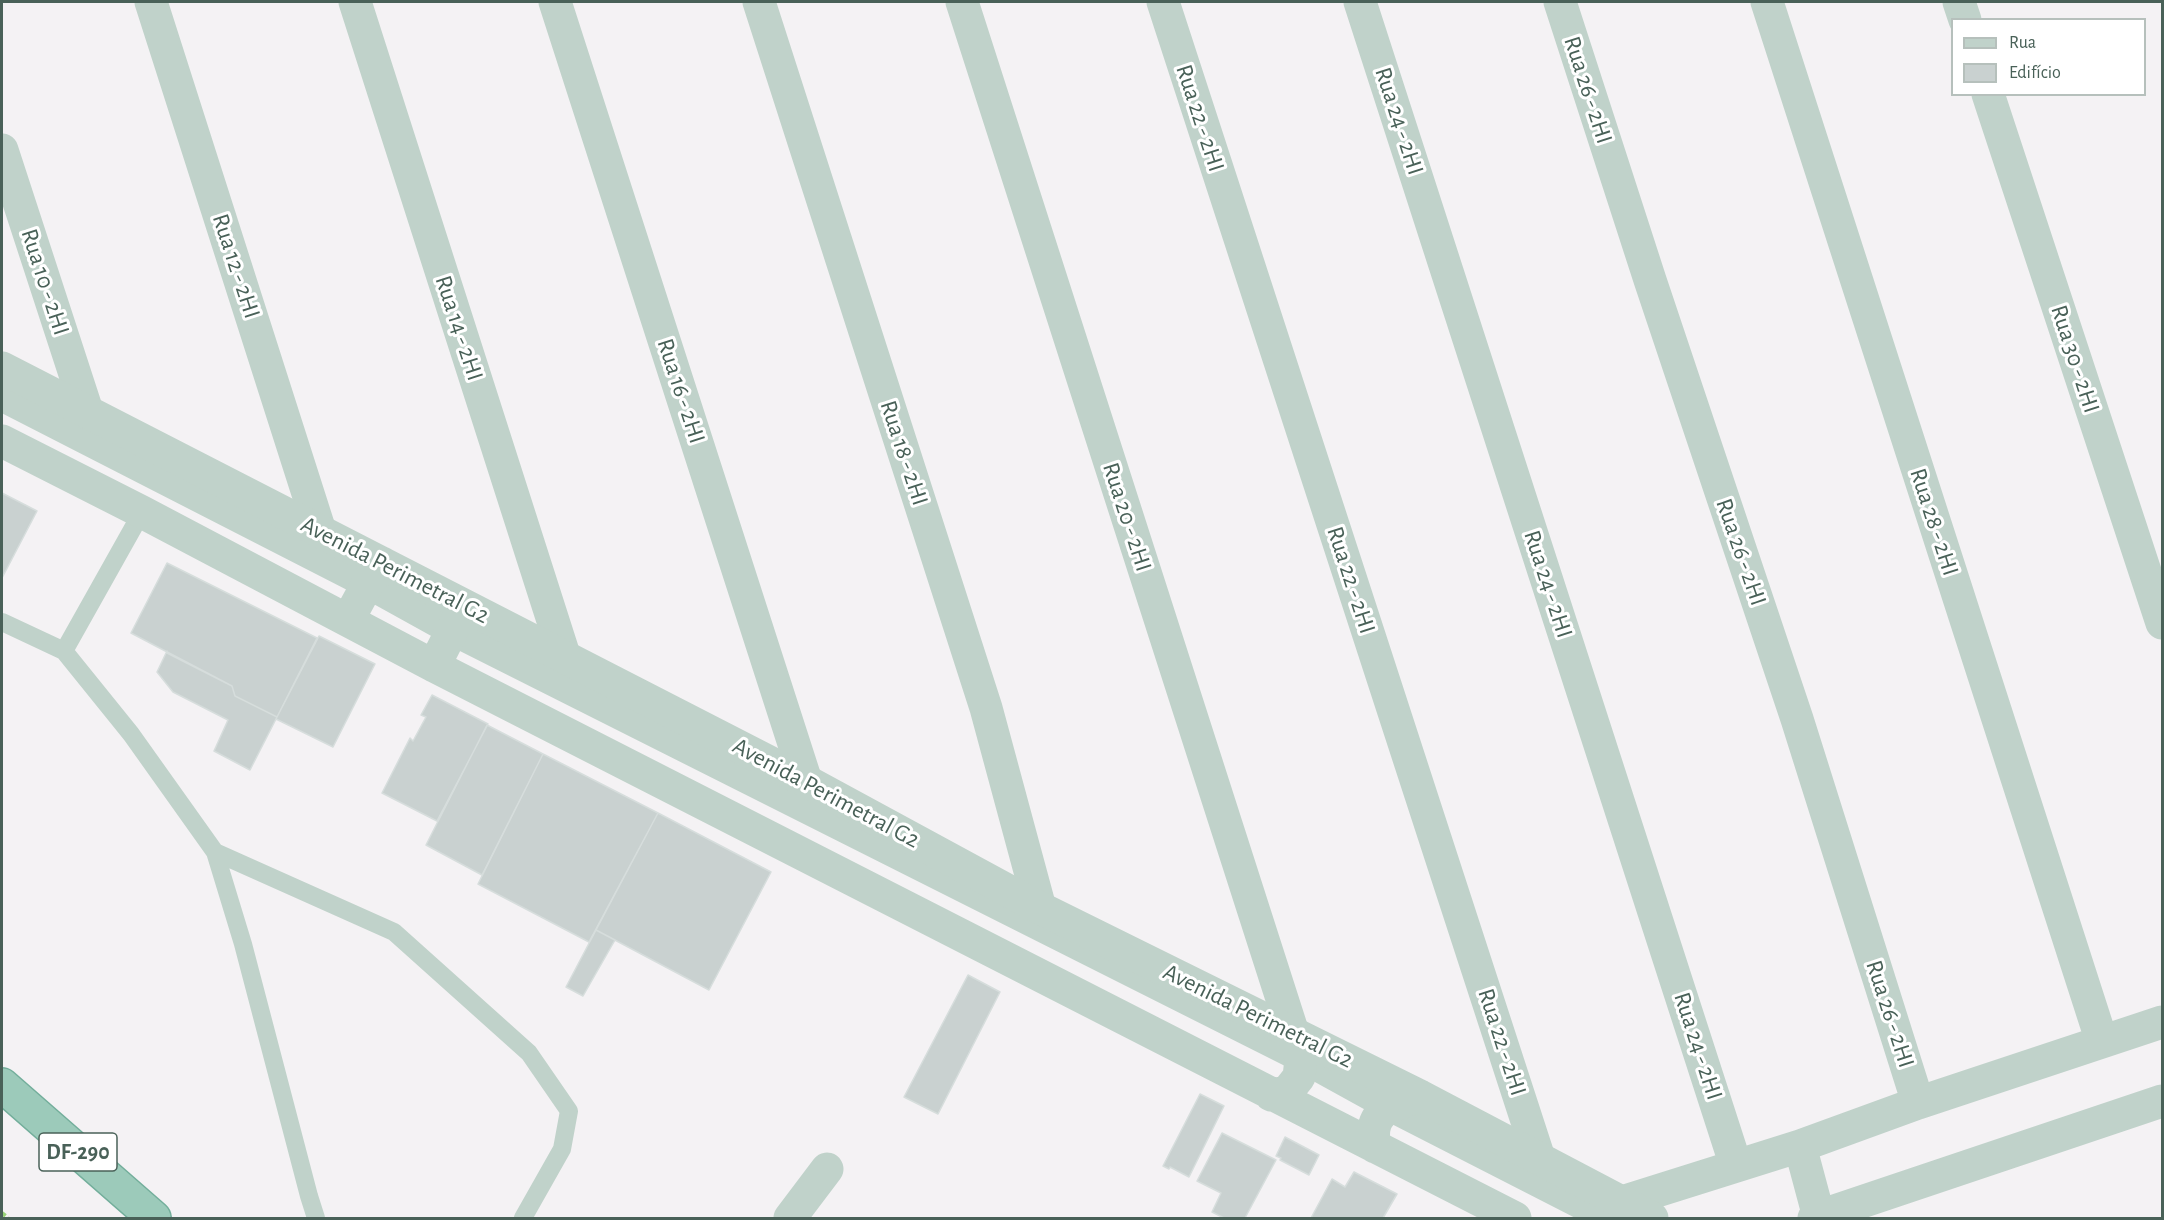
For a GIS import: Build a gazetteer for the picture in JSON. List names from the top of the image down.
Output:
{
  "streets": {
    "highway": ["DF-290"],
    "street": [
      "Rua 26 - 2HI",
      "Rua 22 - 2HI",
      "Rua 24 - 2HI",
      "Rua 12 - 2HI",
      "Rua 10 - 2HI",
      "Rua 14 - 2HI",
      "Rua 30 - 2HI",
      "Rua 16 - 2HI",
      "Rua 18 - 2HI",
      "Rua 20 - 2HI",
      "Rua 28 - 2HI",
      "Avenida Perimetral G2"
    ]
  },
  "crossings": [
    ["Rua 22 - 2HI", "Avenida Perimetral G2"],
    ["Rua 12 - 2HI", "Avenida Perimetral G2"],
    ["Rua 10 - 2HI", "Avenida Perimetral G2"],
    ["Rua 14 - 2HI", "Avenida Perimetral G2"],
    ["Rua 16 - 2HI", "Avenida Perimetral G2"],
    ["Rua 18 - 2HI", "Avenida Perimetral G2"],
    ["Rua 20 - 2HI", "Avenida Perimetral G2"]
  ],
  "legend": ["Rua", "Edifício"]
}
